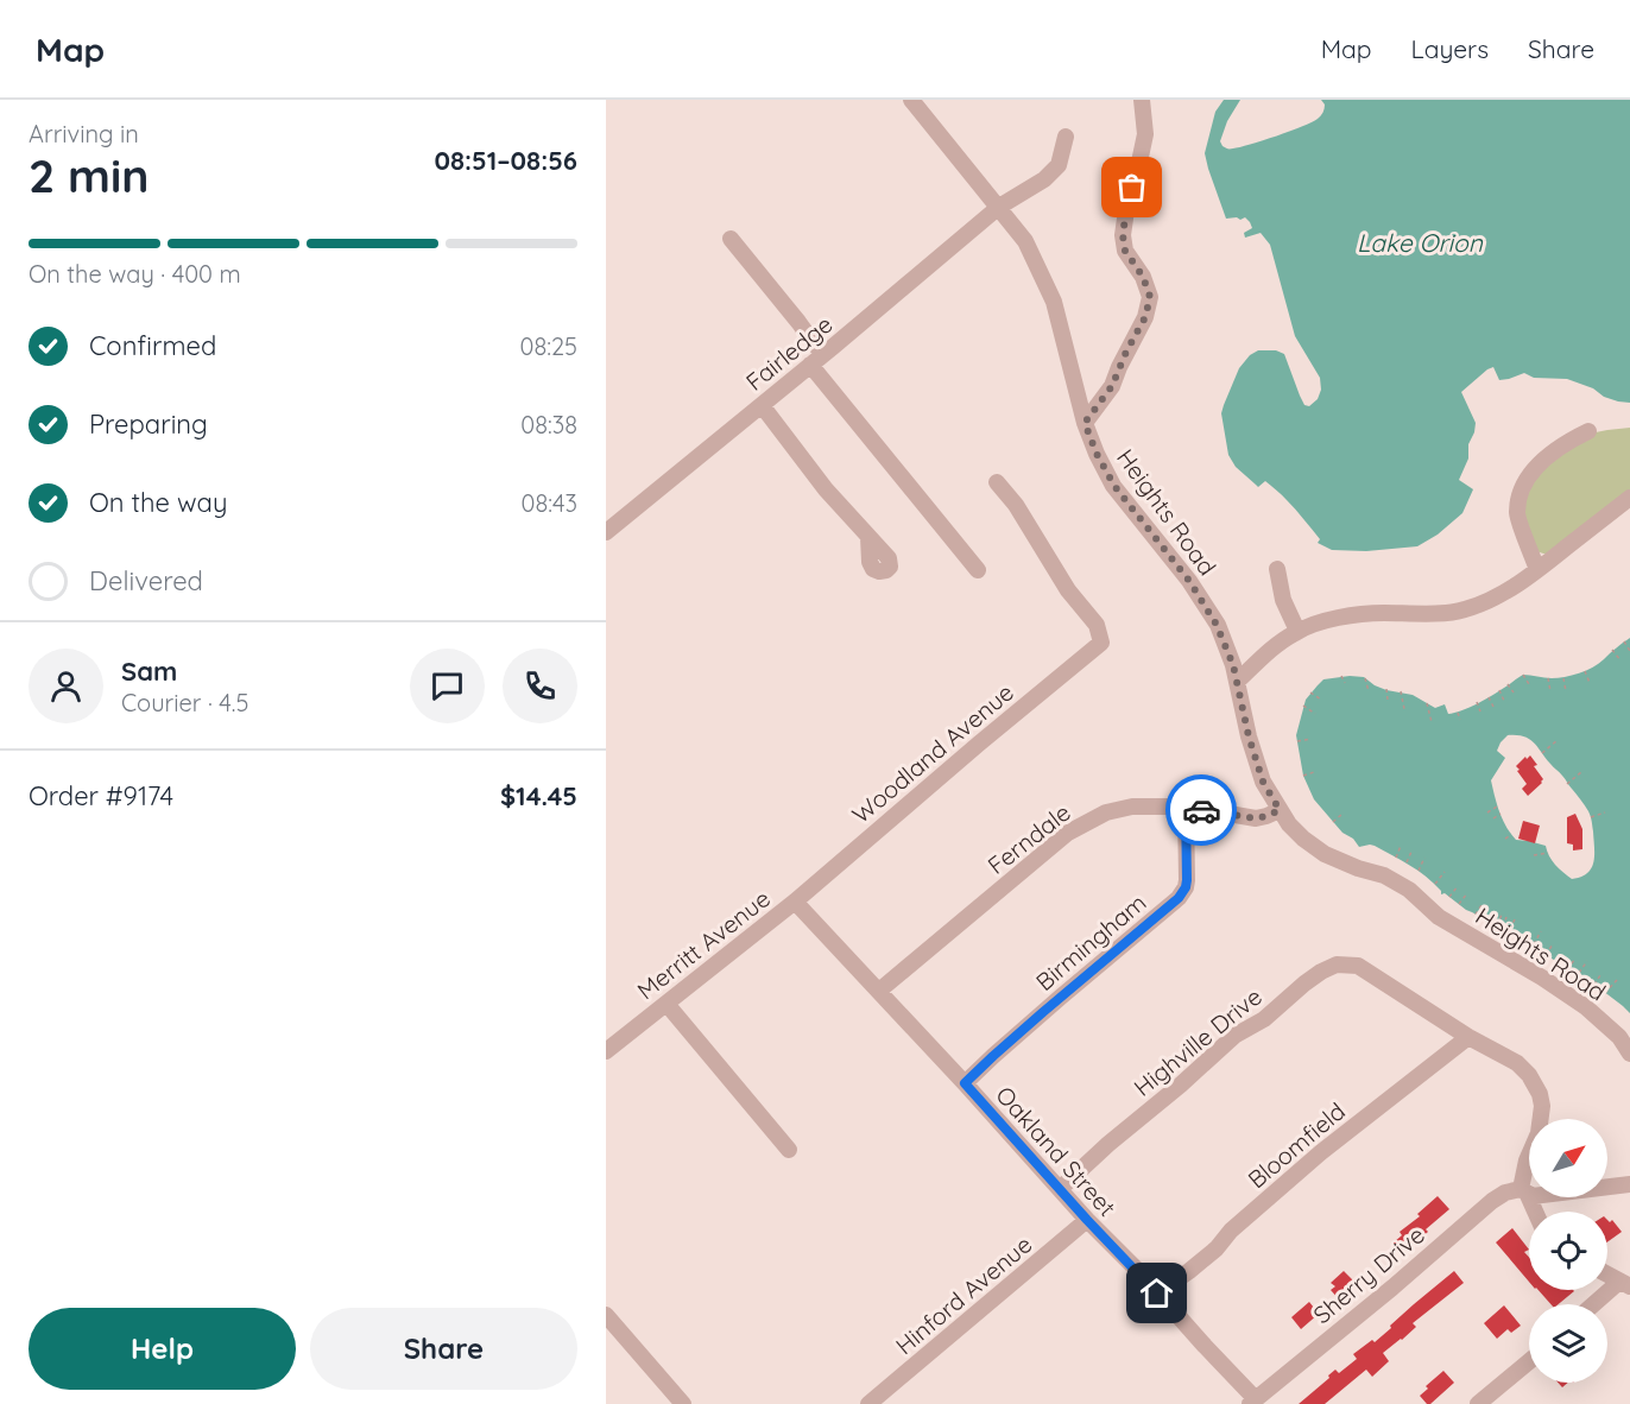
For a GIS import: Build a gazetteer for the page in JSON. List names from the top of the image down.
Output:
{
  "streets": {
    "street": [
      "Fairledge",
      "Heights Road",
      "Woodland Avenue",
      "Ferndale",
      "Birmingham",
      "Merritt Avenue",
      "Highville Drive",
      "Bloomfield",
      "Oakland Street",
      "Sherry Drive",
      "Hinford Avenue"
    ]
  },
  "crossings": [
    ["Fairledge", "Heights Road"],
    ["Heights Road", "Ferndale"],
    ["Woodland Avenue", "Merritt Avenue"],
    ["Woodland Avenue", "Oakland Street"],
    ["Ferndale", "Birmingham"],
    ["Ferndale", "Oakland Street"],
    ["Birmingham", "Oakland Street"],
    ["Merritt Avenue", "Oakland Street"],
    ["Highville Drive", "Bloomfield"],
    ["Highville Drive", "Oakland Street"],
    ["Bloomfield", "Oakland Street"],
    ["Oakland Street", "Sherry Drive"],
    ["Oakland Street", "Hinford Avenue"]
  ],
  "water": ["Lake Orion"],
  "north": "top right",
  "page": {
    "header": "Map",
    "nav": ["Map", "Layers", "Share"],
    "heading": ["2 min", "Arriving in", "08:51–08:56"],
    "panel": [
      "Sam",
      "Courier · 4.5",
      "Order #9174",
      "$14.45"
    ],
    "bar": "On the way · 400 m",
    "list": [
      ["Confirmed", "08:25"],
      ["Preparing", "08:38"],
      ["On the way", "08:43"],
      "Delivered"
    ],
    "buttons": ["Help", "Share"]
  }
}
